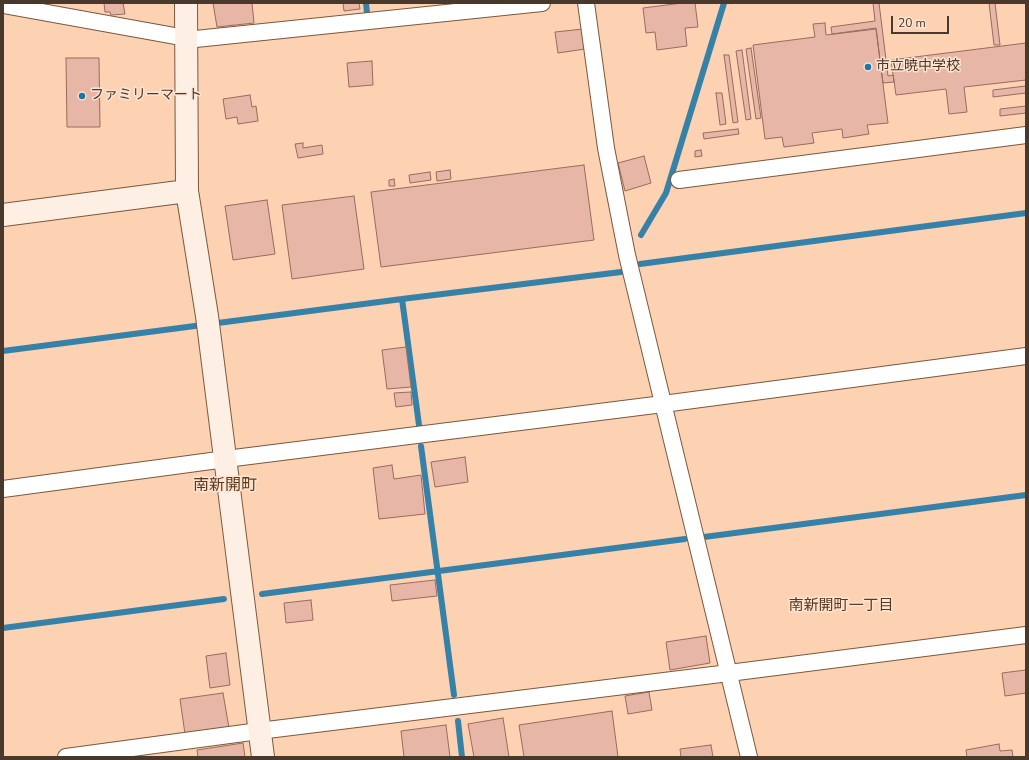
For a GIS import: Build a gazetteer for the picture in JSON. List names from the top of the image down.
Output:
{
  "districts": ["南新開町", "南新開町一丁目"],
  "places": ["市立暁中学校", "ファミリーマート"],
  "scale_bar": "20 m"
}
